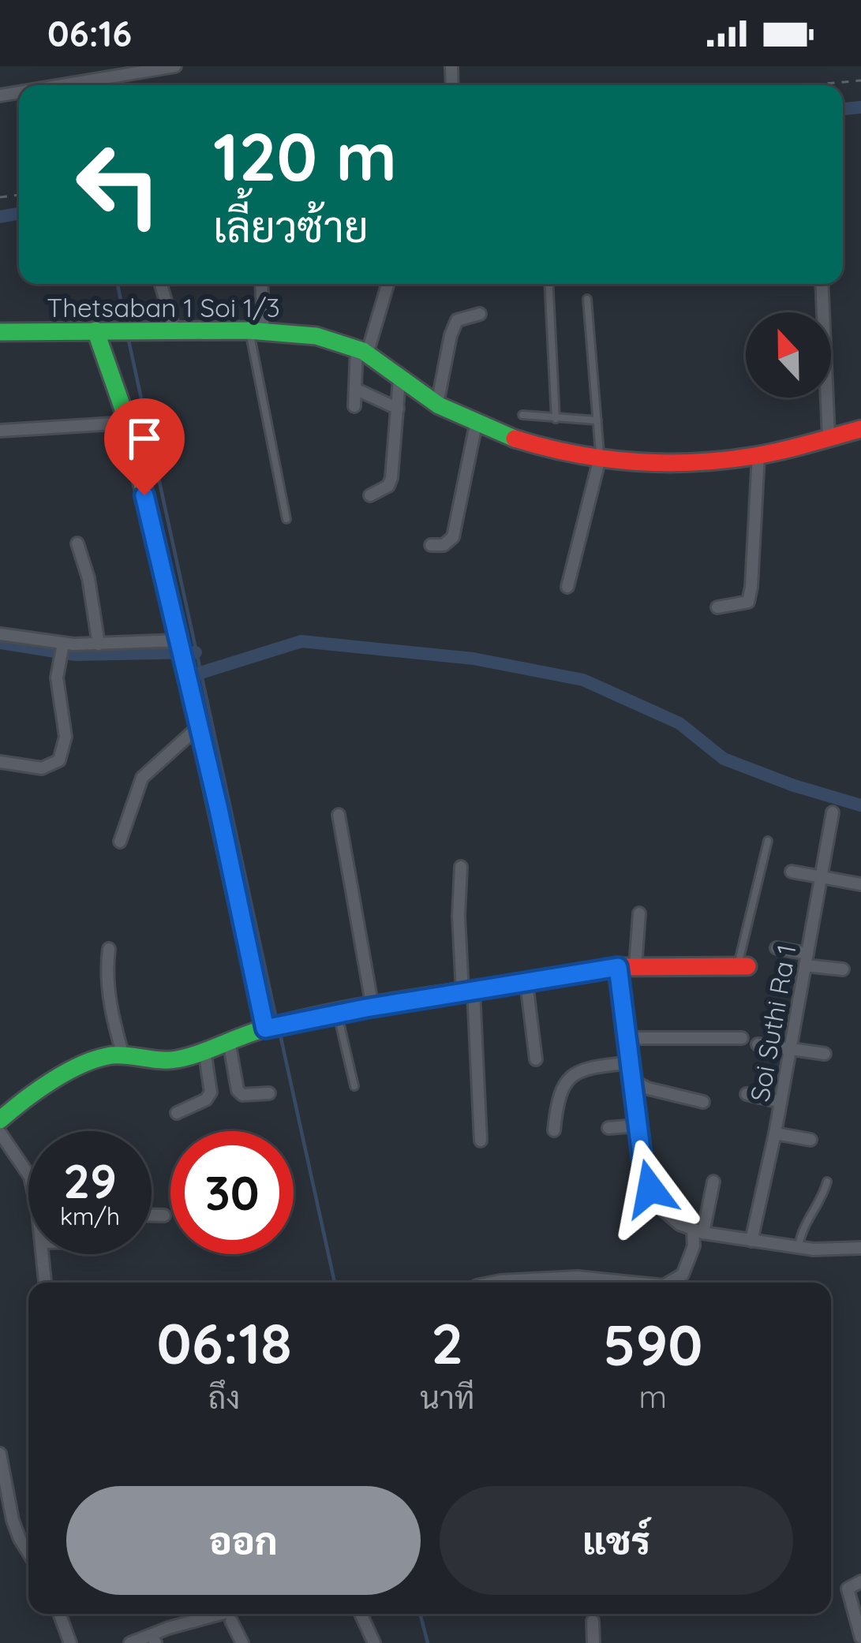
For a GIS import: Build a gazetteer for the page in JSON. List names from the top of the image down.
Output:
{
  "streets": {
    "street": ["Thetsaban 1 Soi 1/3", "Soi Suthi Ra 1"]
  },
  "north": "top",
  "page": {
    "status": "06:16",
    "turn": ["120 m", "เลี้ยวซ้าย"],
    "speed": "29 km/h",
    "limit": "30",
    "eta": [
      "06:18",
      "ถึง",
      "2",
      "นาที",
      "590",
      "m"
    ],
    "buttons": ["ออก", "แชร์"]
  }
}
